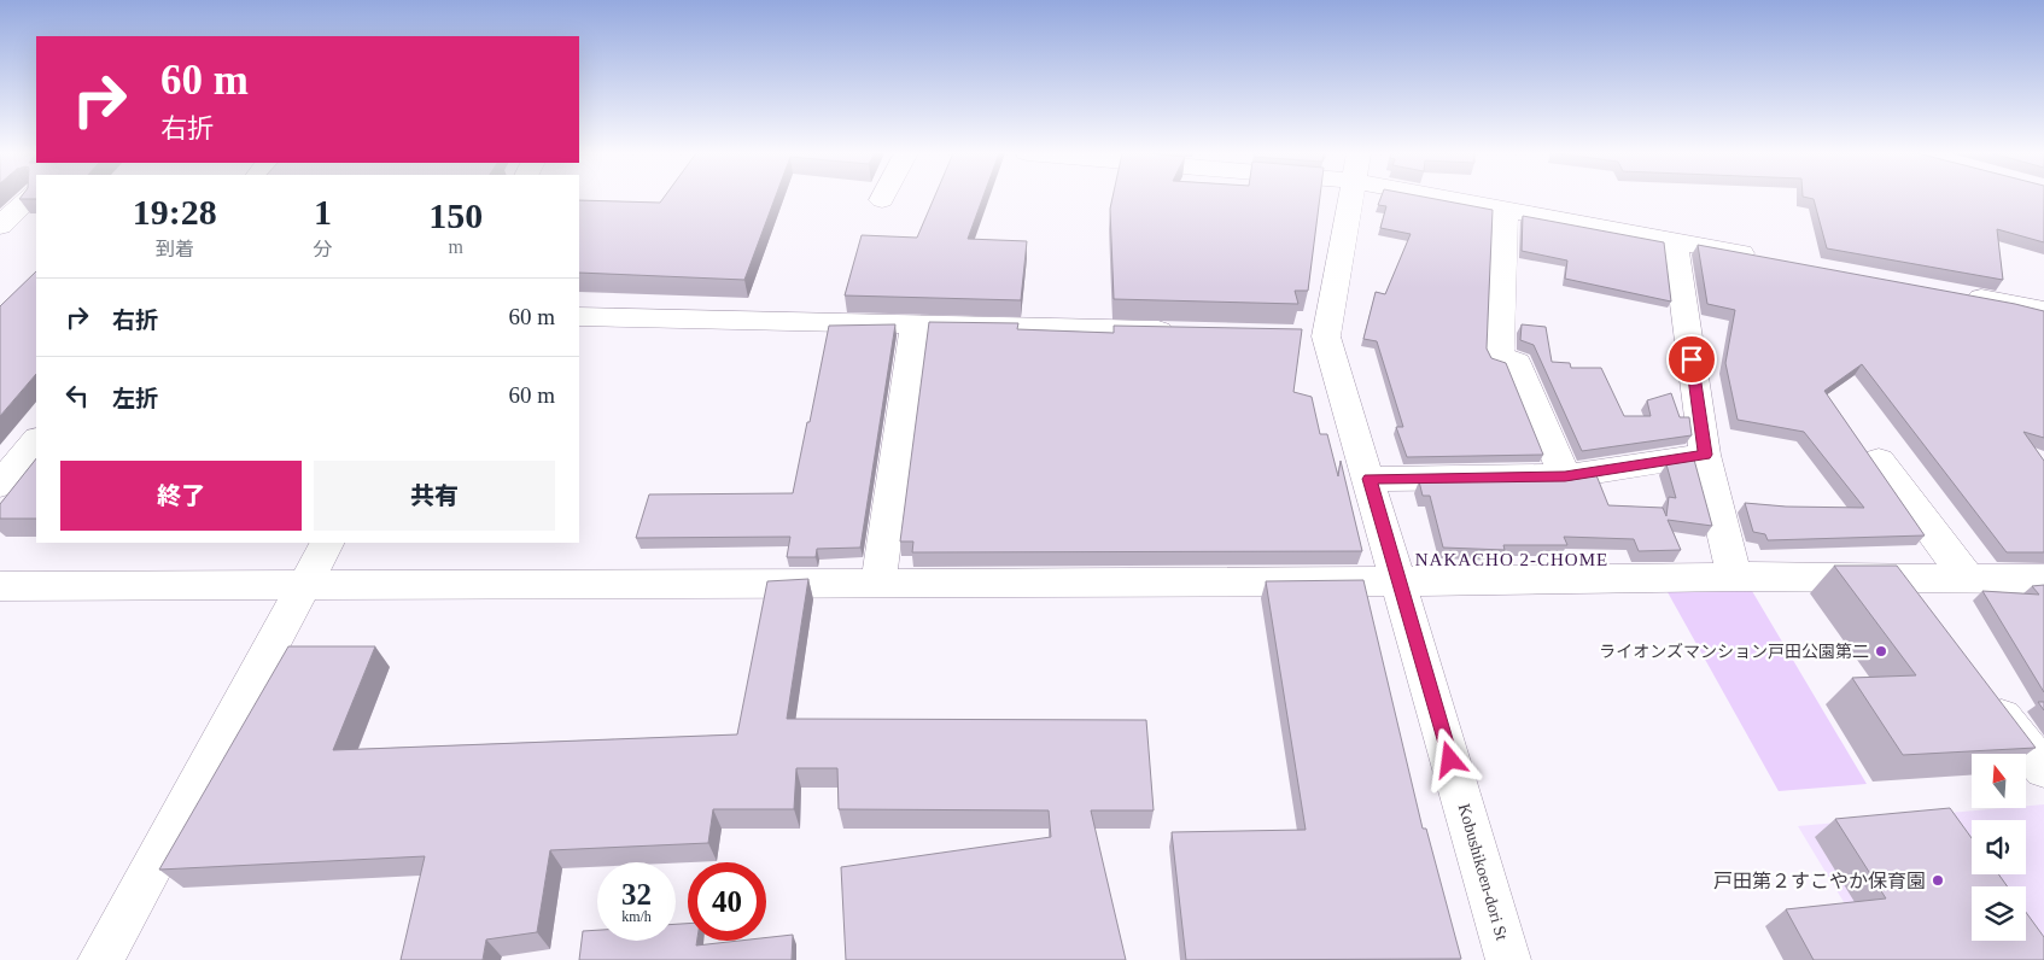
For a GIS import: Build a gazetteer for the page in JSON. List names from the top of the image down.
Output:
{
  "streets": {
    "street": ["Kobushikoen-dori St"]
  },
  "districts": ["NAKACHO 2-CHOME"],
  "places": ["ライオンズマンション戸田公園第二", "戸田第２すこやか保育園"],
  "north": "top",
  "page": {
    "turn": ["60 m", "右折"],
    "eta": [
      "19:28",
      "到着",
      "1",
      "分",
      "150",
      "m"
    ],
    "list": [
      {
        "name": "右折",
        "value": "60 m"
      },
      {
        "name": "左折",
        "value": "60 m"
      }
    ],
    "buttons": ["終了", "共有"],
    "speed": "32 km/h",
    "limit": "40"
  }
}
